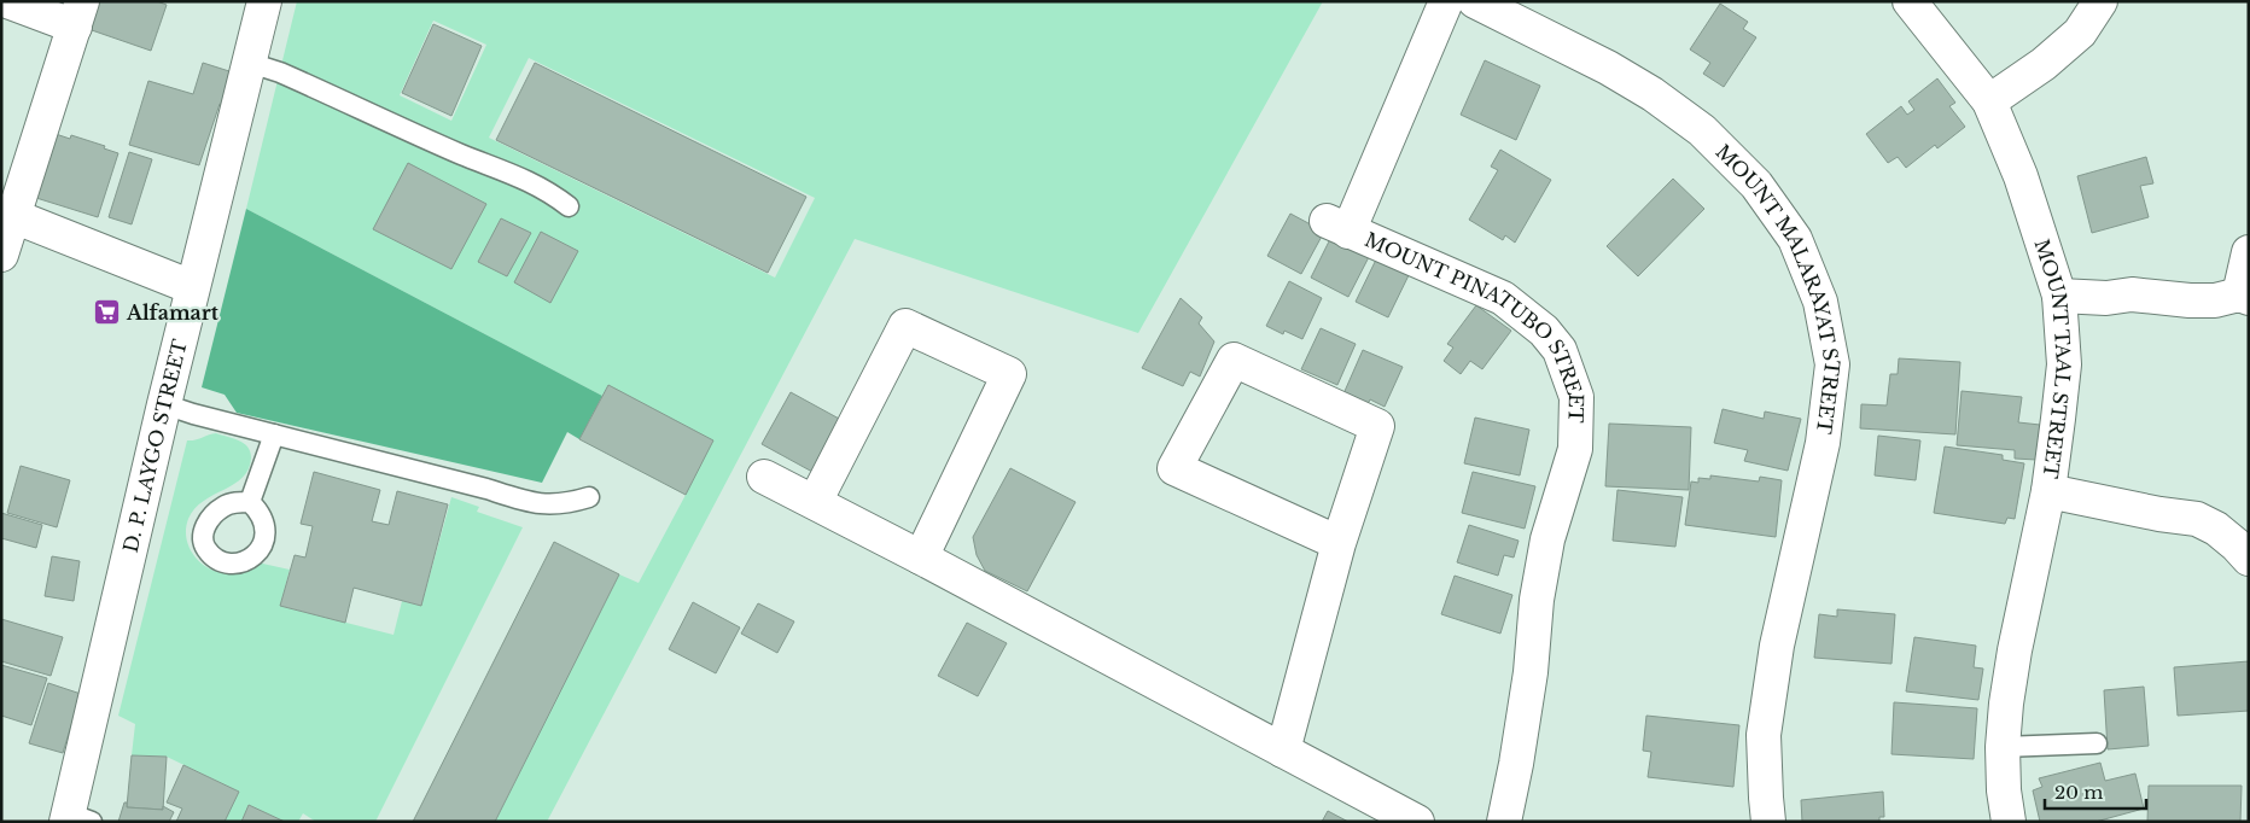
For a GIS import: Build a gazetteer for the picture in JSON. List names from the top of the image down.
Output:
{
  "streets": {
    "street": [
      "MOUNT MALARAYAT STREET",
      "MOUNT PINATUBO STREET",
      "MOUNT TAAL STREET",
      "D. P. LAYGO STREET"
    ]
  },
  "places": {
    "supermarket": ["Alfamart"]
  },
  "scale_bar": "20 m"
}
